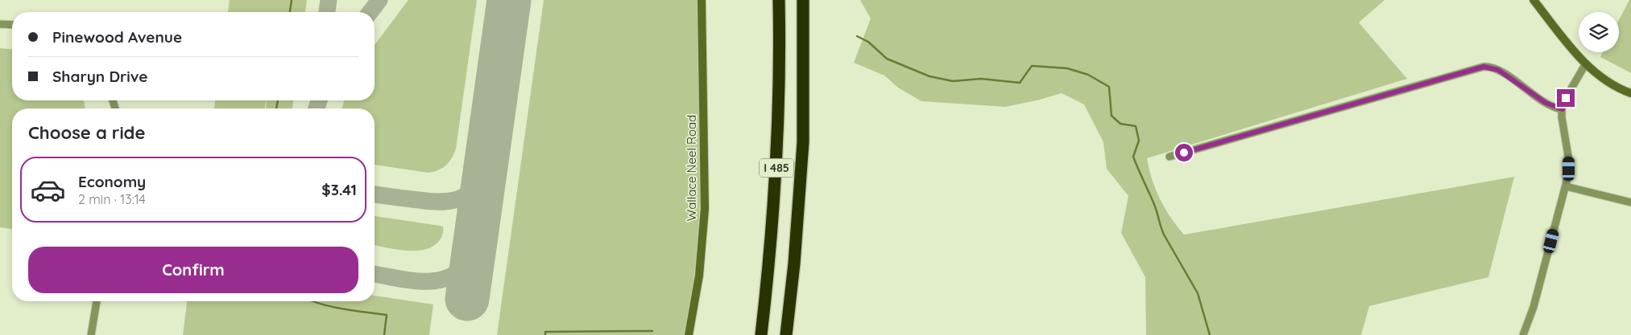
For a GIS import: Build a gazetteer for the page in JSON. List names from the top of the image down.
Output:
{
  "streets": {
    "highway": ["I 485"],
    "street": ["Wallace Neel Road"]
  },
  "page": {
    "banner": ["Pinewood Avenue", "Sharyn Drive"],
    "heading": "Choose a ride",
    "list": [
      {
        "name": "Economy",
        "note": "2 min · 13:14",
        "value": "$3.41"
      }
    ],
    "buttons": "Confirm"
  }
}
